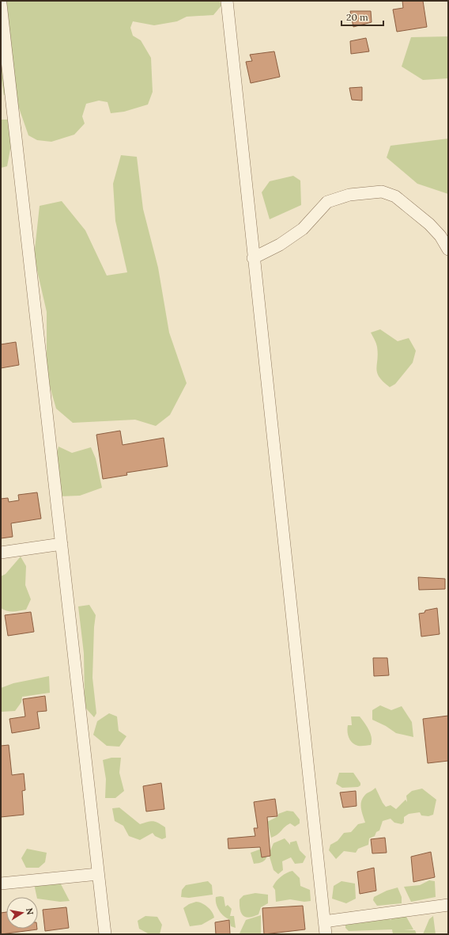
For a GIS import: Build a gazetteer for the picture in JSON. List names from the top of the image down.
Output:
{
  "scale_bar": "20 m",
  "north": "right"
}
